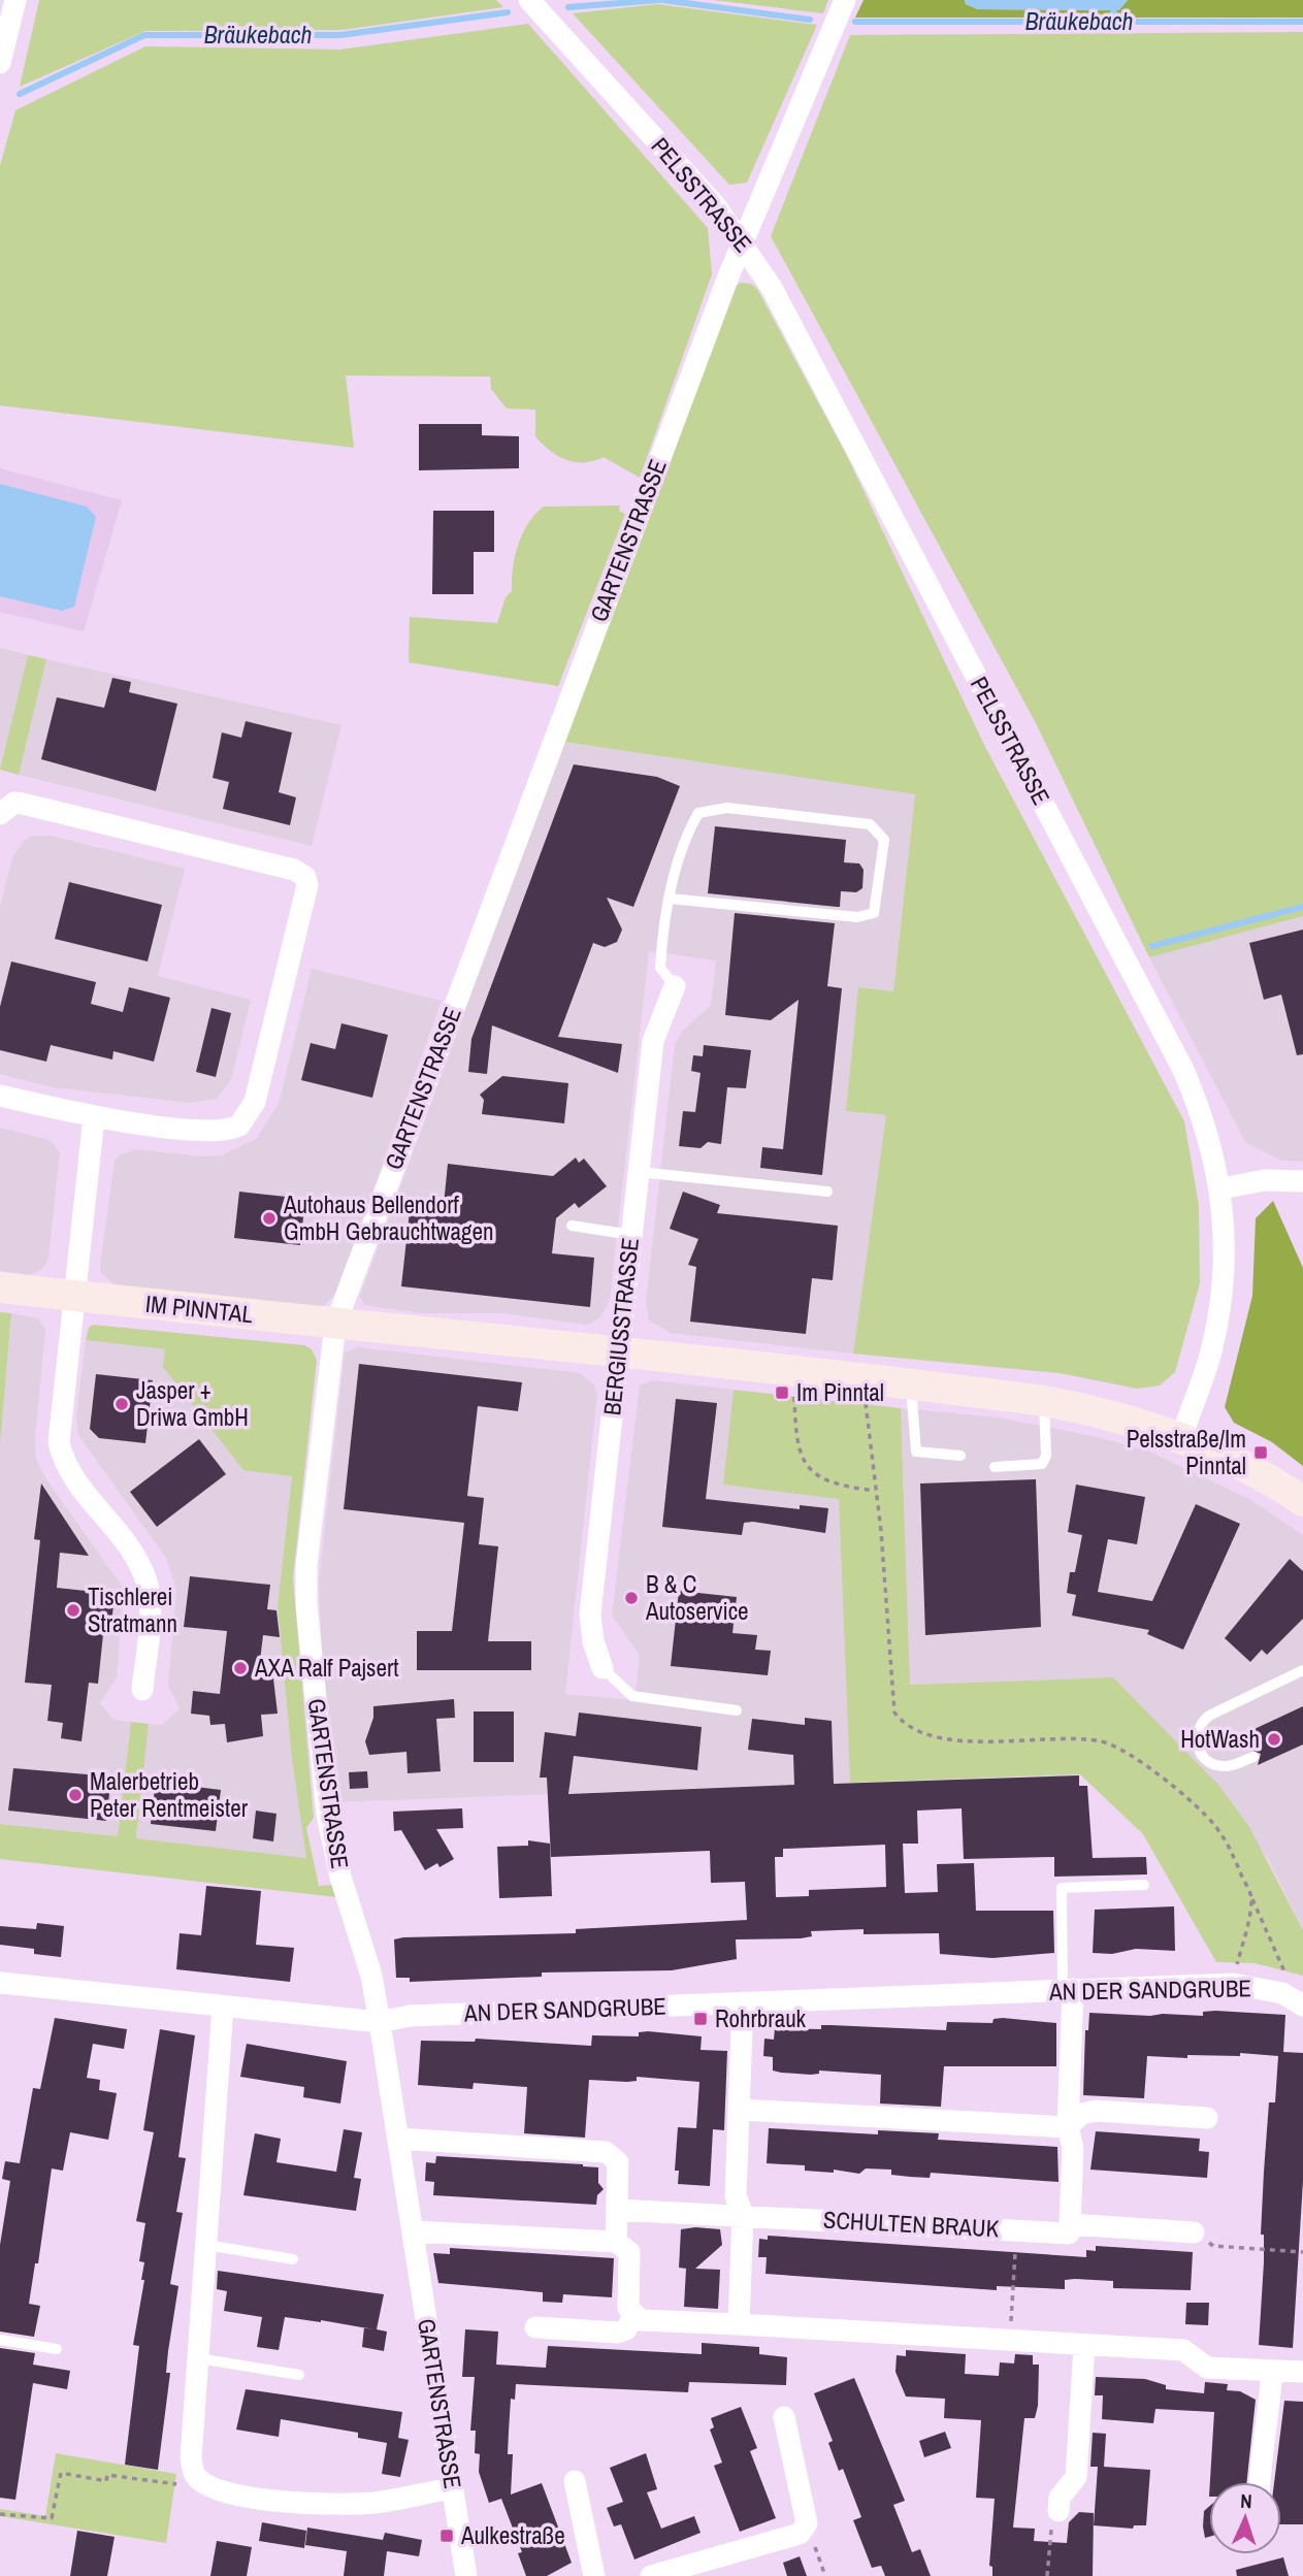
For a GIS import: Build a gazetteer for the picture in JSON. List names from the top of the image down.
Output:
{
  "streets": {
    "main road": ["IM PINNTAL"],
    "street": [
      "PELSSTRASSE",
      "GARTENSTRASSE",
      "BERGIUSSTRASSE",
      "AN DER SANDGRUBE",
      "SCHULTEN BRAUK"
    ]
  },
  "crossings": [
    ["PELSSTRASSE", "GARTENSTRASSE"],
    ["PELSSTRASSE", "IM PINNTAL"],
    ["GARTENSTRASSE", "IM PINNTAL"],
    ["GARTENSTRASSE", "AN DER SANDGRUBE"],
    ["IM PINNTAL", "BERGIUSSTRASSE"]
  ],
  "water": ["Bräukebach"],
  "places": {
    "other": [
      "Autohaus Bellendorf GmbH Gebrauchtwagen",
      "Jasper + Driwa GmbH",
      "B & C Autoservice",
      "Tischlerei Stratmann",
      "AXA Ralf Pajsert",
      "HotWash",
      "Malerbetrieb Peter Rentmeister"
    ],
    "transit": [
      "Im Pinntal",
      "Pelsstraße/Im Pinntal",
      "Rohrbrauk",
      "Aulkestraße"
    ]
  },
  "north": "top"
}
